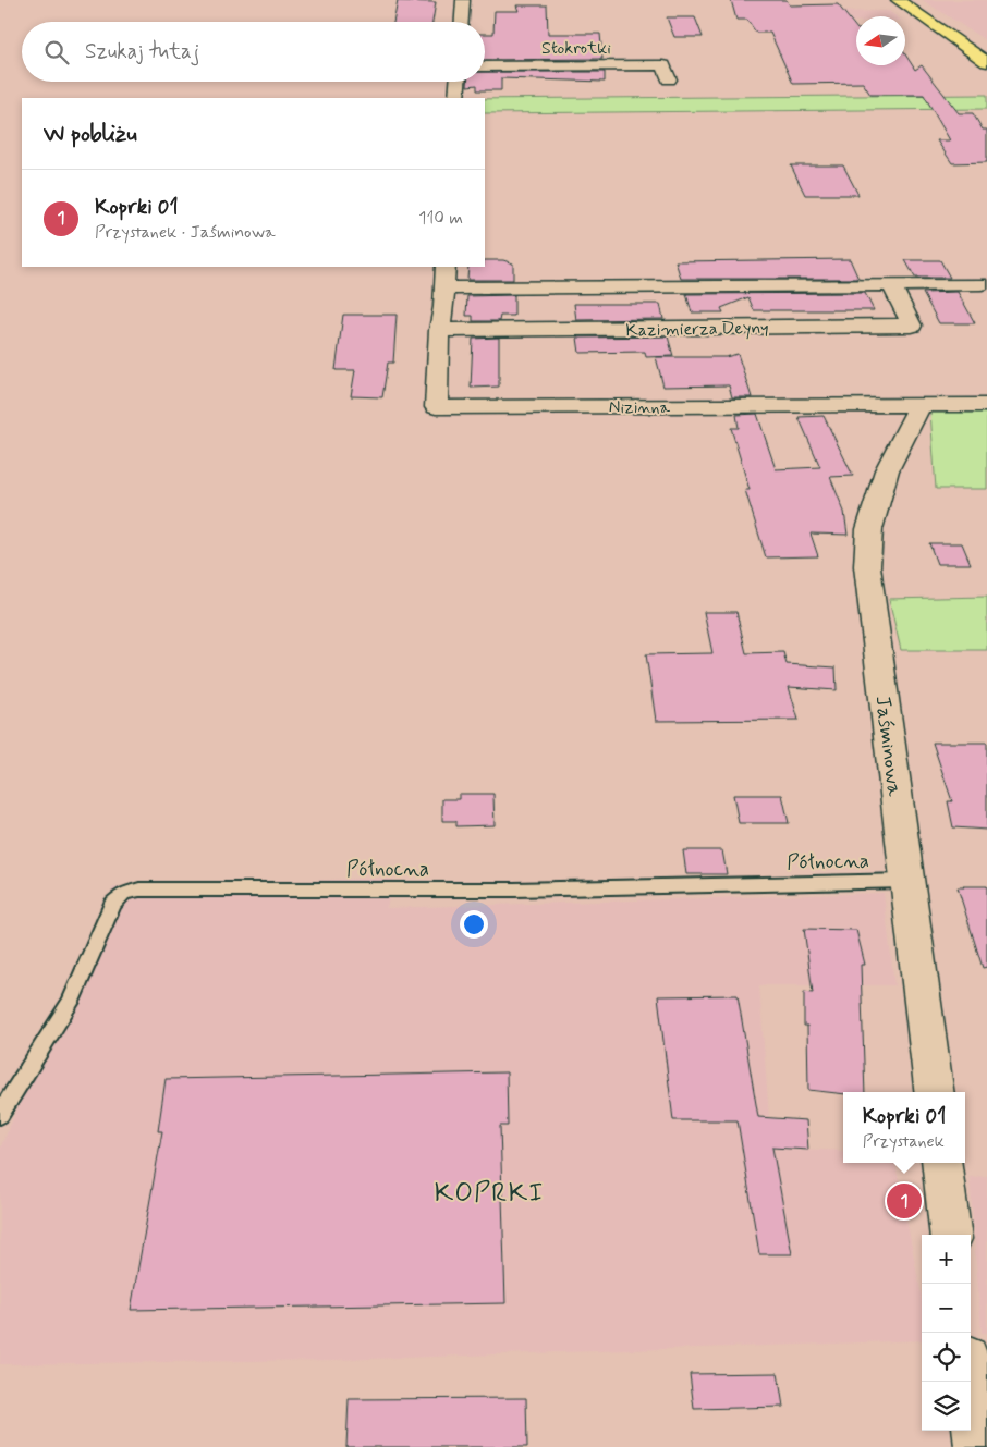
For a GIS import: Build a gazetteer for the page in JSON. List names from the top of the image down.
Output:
{
  "streets": {
    "street": [
      "Stokrotki",
      "Kazimierza Deyny",
      "Nizinna",
      "Jaśminowa"
    ],
    "lane": ["Północna"]
  },
  "crossings": [
    ["Kazimierza Deyny", "Nizinna"],
    ["Nizinna", "Jaśminowa"],
    ["Jaśminowa", "Północna"]
  ],
  "districts": ["KOPRKI"],
  "north": "left",
  "page": {
    "search": "Szukaj tutaj",
    "heading": "W pobliżu",
    "list": [
      {
        "mark": "1",
        "name": "Koprki 01",
        "note": "Przystanek · Jaśminowa",
        "value": "110 m"
      }
    ],
    "popup": ["Koprki 01", "Przystanek"],
    "pins": "1",
    "map_buttons": ["+", "−"]
  }
}
